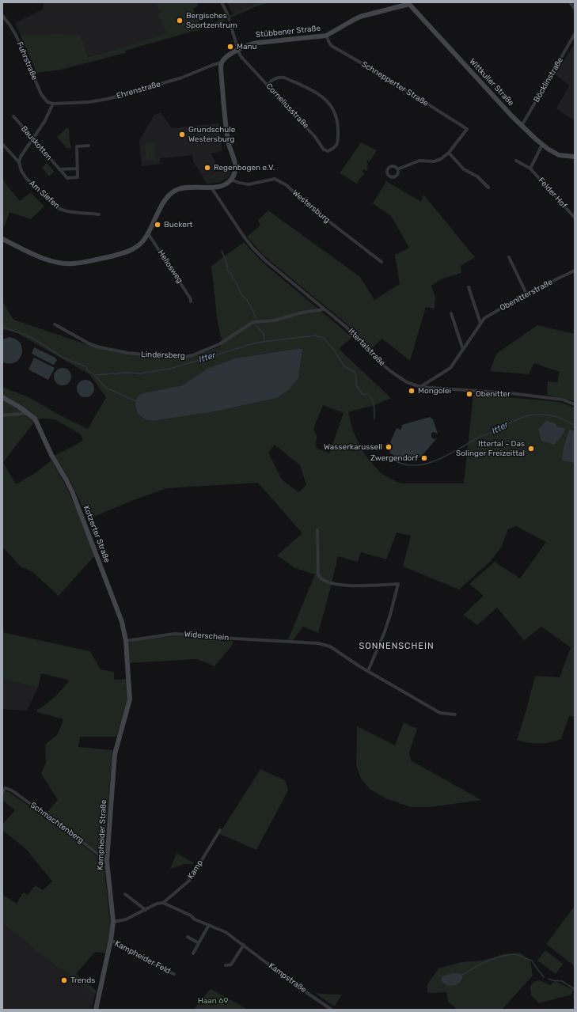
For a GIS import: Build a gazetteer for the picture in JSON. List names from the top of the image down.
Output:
{
  "streets": {
    "street": [
      "Stübbener Straße",
      "Fuhrstraße",
      "Böcklinstraße",
      "Wittkuller Straße",
      "Schnepperter Straße",
      "Ehrenstraße",
      "Corneliusstraße",
      "Bauskotten",
      "Felder Hof",
      "Am Siefen",
      "Westersburg",
      "Heliosweg",
      "Obenitterstraße",
      "Ittertalstraße",
      "Lindersberg",
      "Kotzerter Straße",
      "Widerschein",
      "Schmachtenberg",
      "Kampheider Straße",
      "Kamp",
      "Kampheider Feld",
      "Kampstraße"
    ]
  },
  "crossings": [
    ["Stübbener Straße", "Wittkuller Straße"],
    ["Stübbener Straße", "Schnepperter Straße"],
    ["Stübbener Straße", "Ehrenstraße"],
    ["Stübbener Straße", "Corneliusstraße"],
    ["Fuhrstraße", "Ehrenstraße"],
    ["Böcklinstraße", "Wittkuller Straße"],
    ["Obenitterstraße", "Ittertalstraße"],
    ["Ittertalstraße", "Lindersberg"],
    ["Kotzerter Straße", "Widerschein"],
    ["Kotzerter Straße", "Kampheider Straße"],
    ["Schmachtenberg", "Kampheider Straße"],
    ["Kampheider Straße", "Kampheider Feld"],
    ["Kamp", "Kampstraße"]
  ],
  "districts": ["SONNENSCHEIN"],
  "water": ["Itter"],
  "parks": ["Haan 69"],
  "places": [
    "Bergisches Sportzentrum",
    "Manu",
    "Grundschule Westersburg",
    "Regenbogen e.V.",
    "Buckert",
    "Mongolei",
    "Obenitter",
    "Wasserkarussell",
    "Ittertal - Das Solinger Freizeittal",
    "Zwergendorf",
    "Trends"
  ]
}
